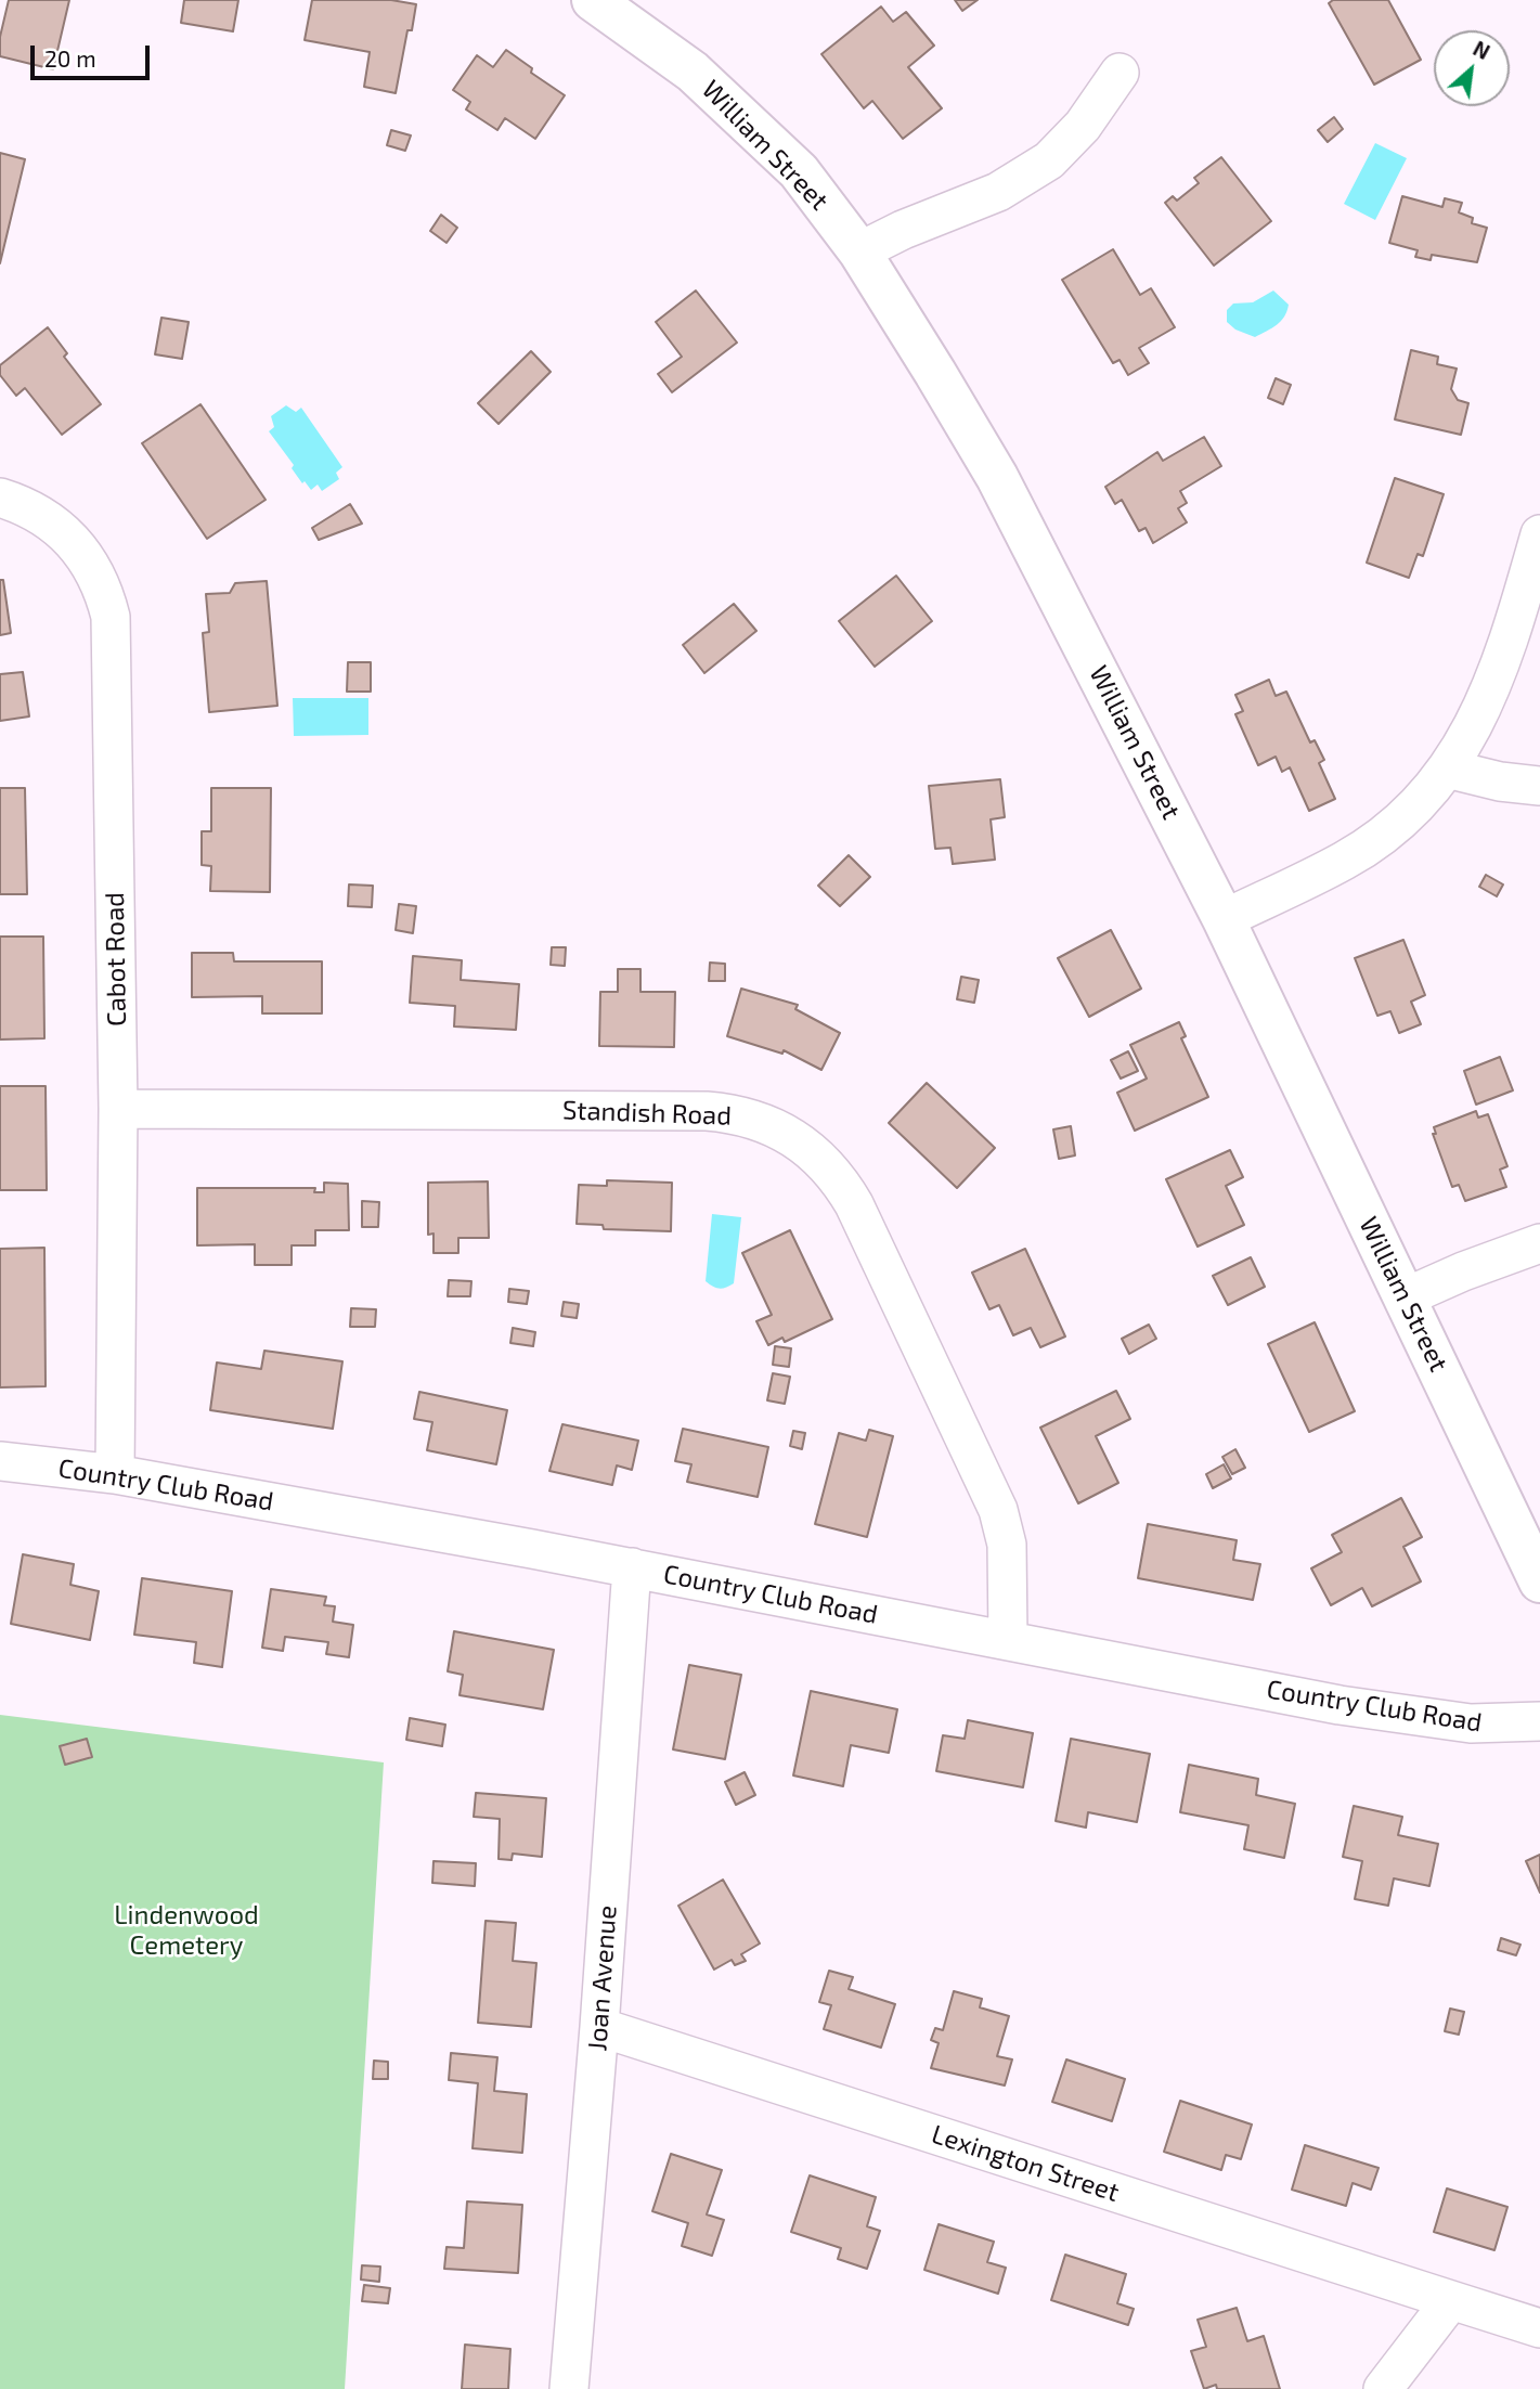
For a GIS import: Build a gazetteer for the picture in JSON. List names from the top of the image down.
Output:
{
  "streets": {
    "main road": ["William Street"],
    "street": [
      "Cabot Road",
      "Standish Road",
      "Country Club Road",
      "Joan Avenue",
      "Lexington Street"
    ]
  },
  "crossings": [
    ["Cabot Road", "Standish Road"],
    ["Cabot Road", "Country Club Road"],
    ["Standish Road", "Country Club Road"],
    ["Country Club Road", "Joan Avenue"],
    ["Joan Avenue", "Lexington Street"]
  ],
  "parks": ["Lindenwood Cemetery"],
  "scale_bar": "20 m",
  "north": "top right"
}
